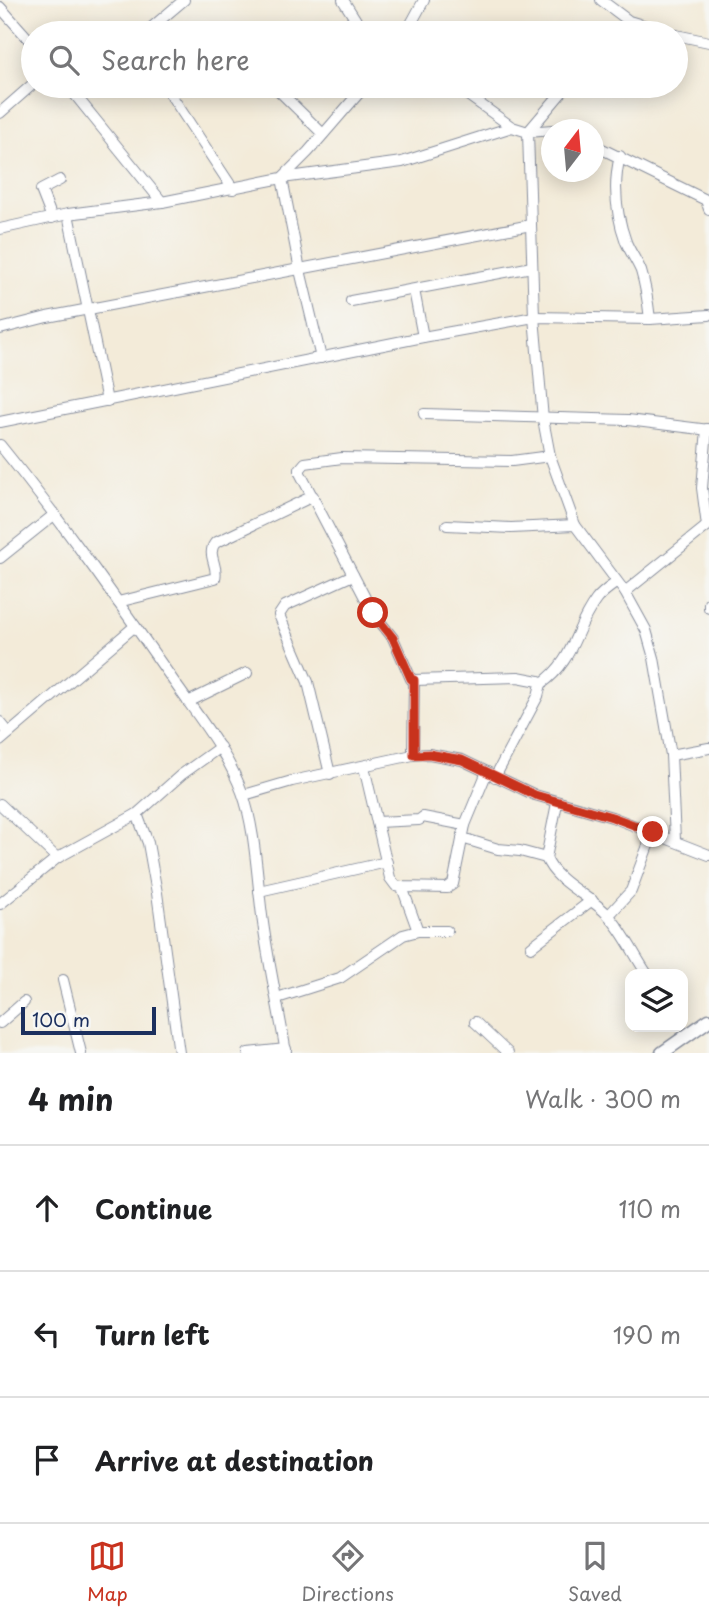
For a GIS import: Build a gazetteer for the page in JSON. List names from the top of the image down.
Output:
{
  "scale_bar": "100 m",
  "north": "top",
  "page": {
    "search": "Search here",
    "scale": "100 m",
    "heading": ["4 min", "Walk · 300 m"],
    "list": [
      ["Continue", "110 m"],
      ["Turn left", "190 m"],
      "Arrive at destination"
    ],
    "nav": ["Map", "Directions", "Saved"]
  }
}
